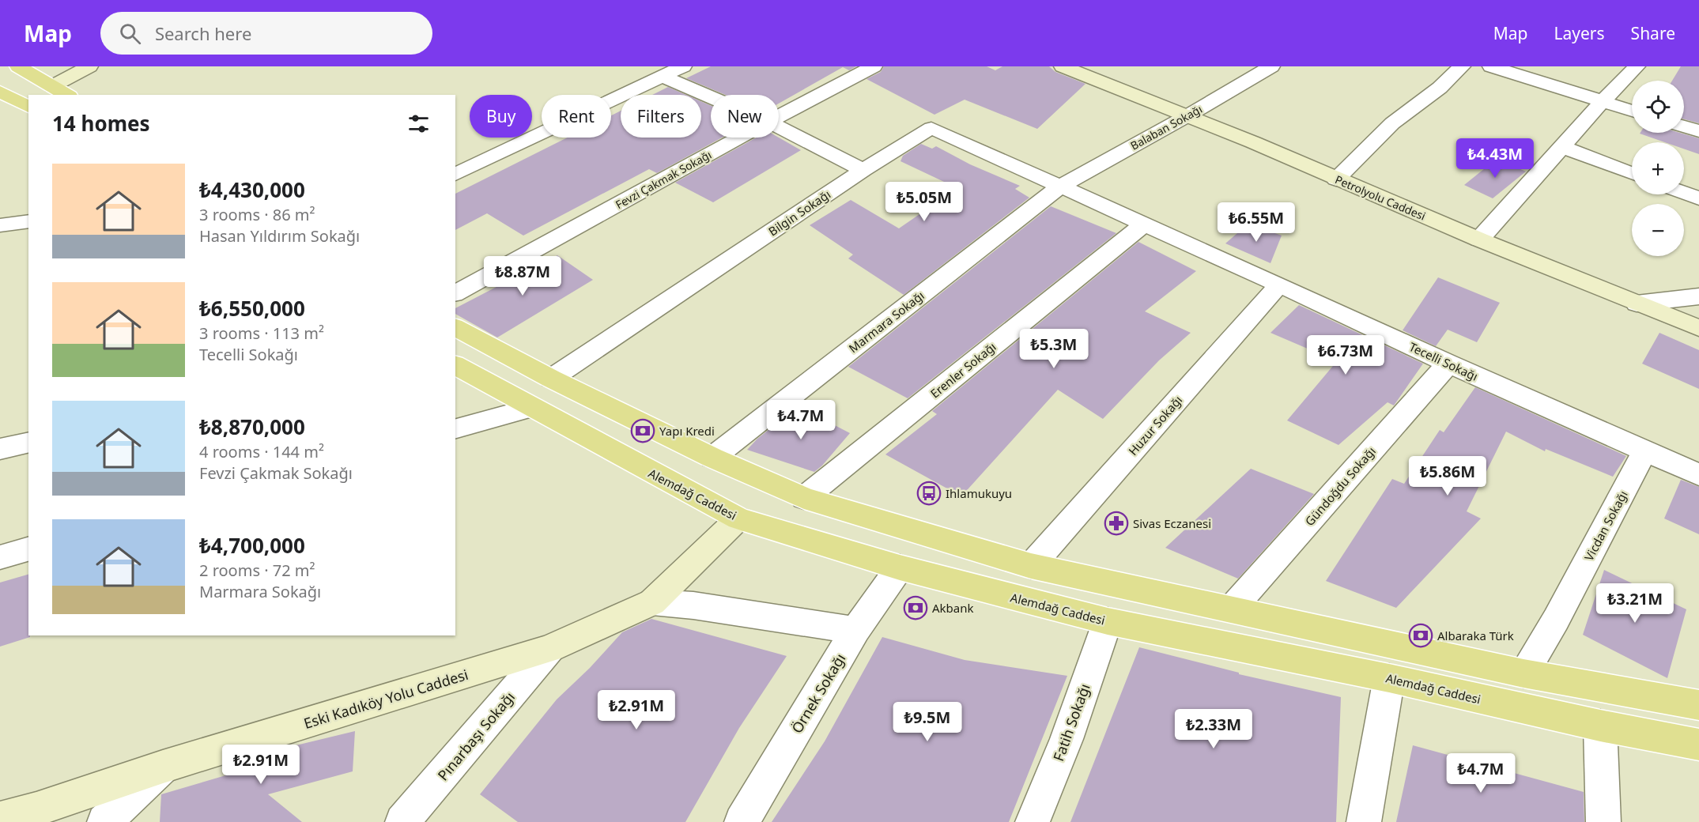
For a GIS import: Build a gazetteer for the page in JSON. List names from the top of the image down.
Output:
{
  "streets": {
    "main road": ["Petrolyolu Caddesi", "Alemdağ Caddesi", "Eski Kadıköy Yolu Caddesi"],
    "street": [
      "Balaban Sokağı",
      "Fevzi Çakmak Sokağı",
      "Bilgin Sokağı",
      "Marmara Sokağı",
      "Tecelli Sokağı",
      "Erenler Sokağı",
      "Huzur Sokağı",
      "Gündoğdu Sokağı",
      "Vicdan Sokağı",
      "Örnek Sokağı",
      "Fatih Sokağı",
      "Pınarbaşı Sokağı"
    ]
  },
  "crossings": [
    ["Balaban Sokağı", "Petrolyolu Caddesi"],
    ["Balaban Sokağı", "Bilgin Sokağı"],
    ["Balaban Sokağı", "Marmara Sokağı"],
    ["Balaban Sokağı", "Tecelli Sokağı"],
    ["Bilgin Sokağı", "Marmara Sokağı"],
    ["Bilgin Sokağı", "Tecelli Sokağı"],
    ["Marmara Sokağı", "Tecelli Sokağı"],
    ["Tecelli Sokağı", "Erenler Sokağı"],
    ["Tecelli Sokağı", "Huzur Sokağı"],
    ["Tecelli Sokağı", "Gündoğdu Sokağı"],
    ["Tecelli Sokağı", "Vicdan Sokağı"],
    ["Alemdağ Caddesi", "Örnek Sokağı"],
    ["Alemdağ Caddesi", "Eski Kadıköy Yolu Caddesi"],
    ["Alemdağ Caddesi", "Fatih Sokağı"],
    ["Eski Kadıköy Yolu Caddesi", "Pınarbaşı Sokağı"]
  ],
  "places": {
    "bank": ["Yapı Kredi", "Akbank", "Albaraka Türk"],
    "bus stop": ["Ihlamukuyu"],
    "pharmacy": ["Sivas Eczanesi"]
  },
  "page": {
    "header": "Map",
    "search": "Search here",
    "nav": ["Map", "Layers", "Share"],
    "map_buttons": ["+", "−"],
    "chip": [
      "Buy",
      "Rent",
      "Filters",
      "New"
    ],
    "heading": "14 homes",
    "price": [
      "₺4.43M",
      "₺5.05M",
      "₺6.55M",
      "₺8.87M",
      "₺5.3M",
      "₺6.73M",
      "₺4.7M",
      "₺5.86M",
      "₺3.21M",
      "₺2.91M",
      "₺9.5M",
      "₺2.33M",
      "₺2.91M",
      "₺4.7M"
    ],
    "list": [
      {
        "name": "₺4,430,000",
        "note": "3 rooms · 86 m² · Hasan Yıldırım Sokağı"
      },
      {
        "name": "₺6,550,000",
        "note": "3 rooms · 113 m² · Tecelli Sokağı"
      },
      {
        "name": "₺8,870,000",
        "note": "4 rooms · 144 m² · Fevzi Çakmak Sokağı"
      },
      {
        "name": "₺4,700,000",
        "note": "2 rooms · 72 m² · Marmara Sokağı"
      }
    ]
  }
}
